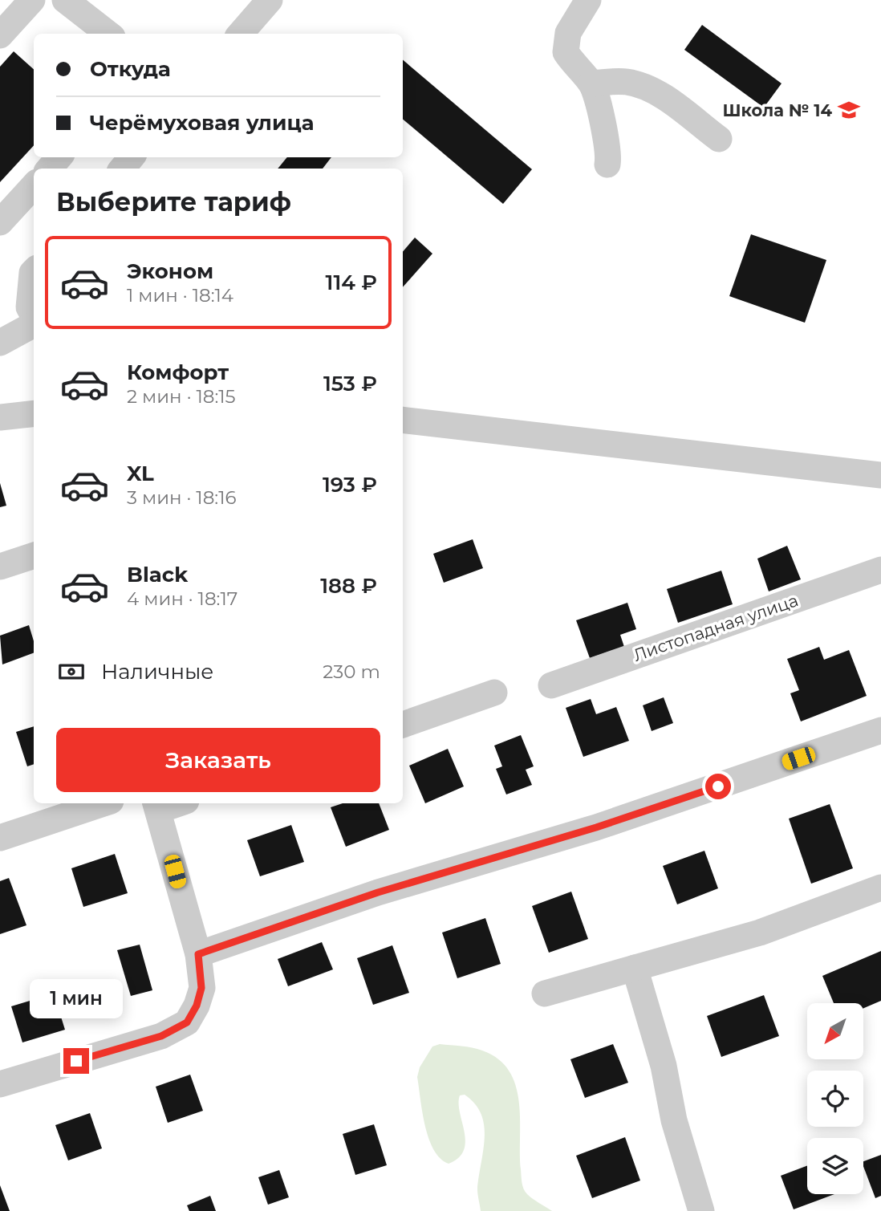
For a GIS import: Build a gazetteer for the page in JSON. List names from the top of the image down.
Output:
{
  "streets": {
    "street": ["Листопадная улица"]
  },
  "places": {
    "school or university": ["Школа № 14"]
  },
  "north": "bottom left",
  "page": {
    "banner": ["Откуда", "Черёмуховая улица"],
    "heading": "Выберите тариф",
    "list": [
      {
        "name": "Эконом",
        "note": "1 мин · 18:14",
        "value": "114 ₽"
      },
      {
        "name": "Комфорт",
        "note": "2 мин · 18:15",
        "value": "153 ₽"
      },
      {
        "name": "XL",
        "note": "3 мин · 18:16",
        "value": "193 ₽"
      },
      {
        "name": "Black",
        "note": "4 мин · 18:17",
        "value": "188 ₽"
      }
    ],
    "pay": ["Наличные", "230 m"],
    "buttons": "Заказать",
    "bubble": "1 мин"
  }
}
